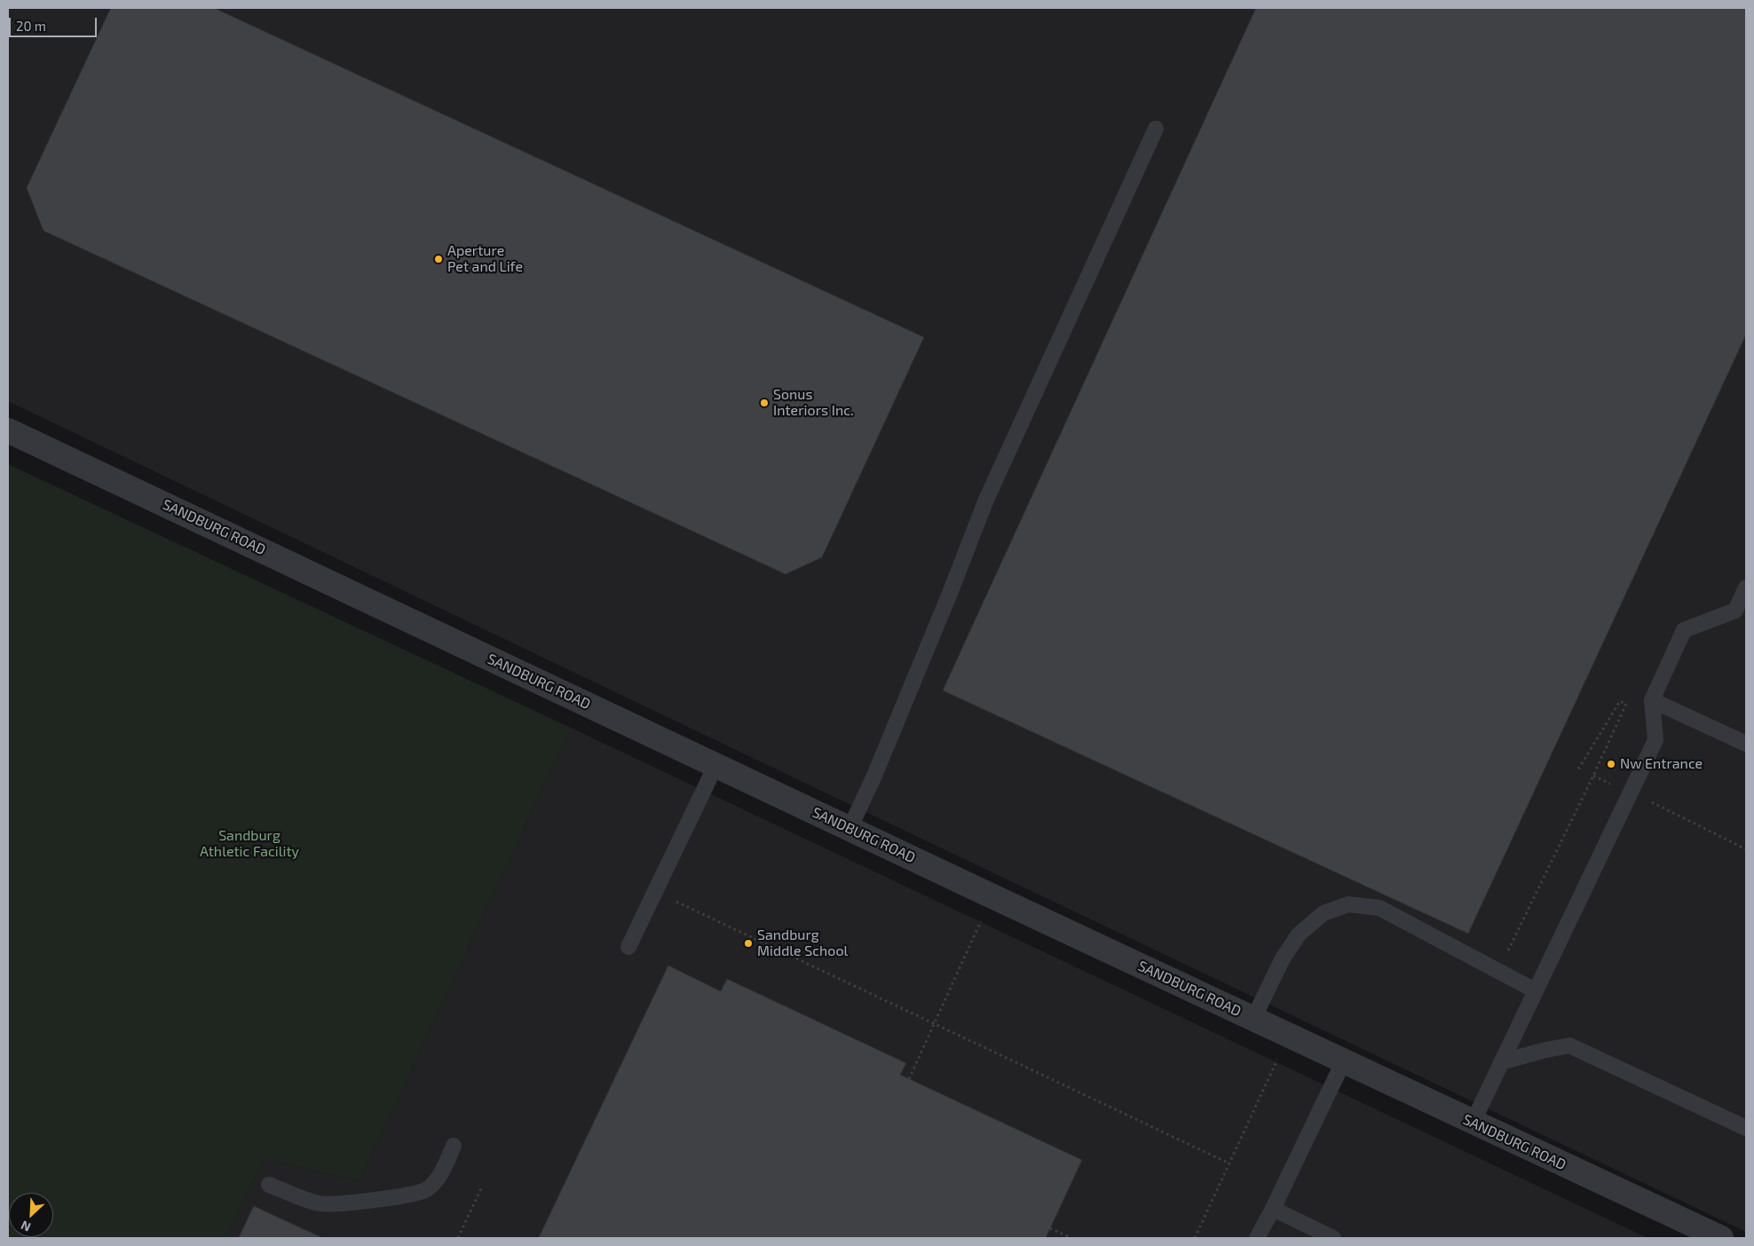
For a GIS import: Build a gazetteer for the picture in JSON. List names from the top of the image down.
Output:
{
  "streets": {
    "street": ["SANDBURG ROAD"]
  },
  "parks": ["Sandburg Athletic Facility"],
  "places": [
    "Aperture Pet and Life",
    "Sonus Interiors Inc.",
    "Nw Entrance",
    "Sandburg Middle School"
  ],
  "scale_bar": "20 m",
  "north": "bottom left"
}
